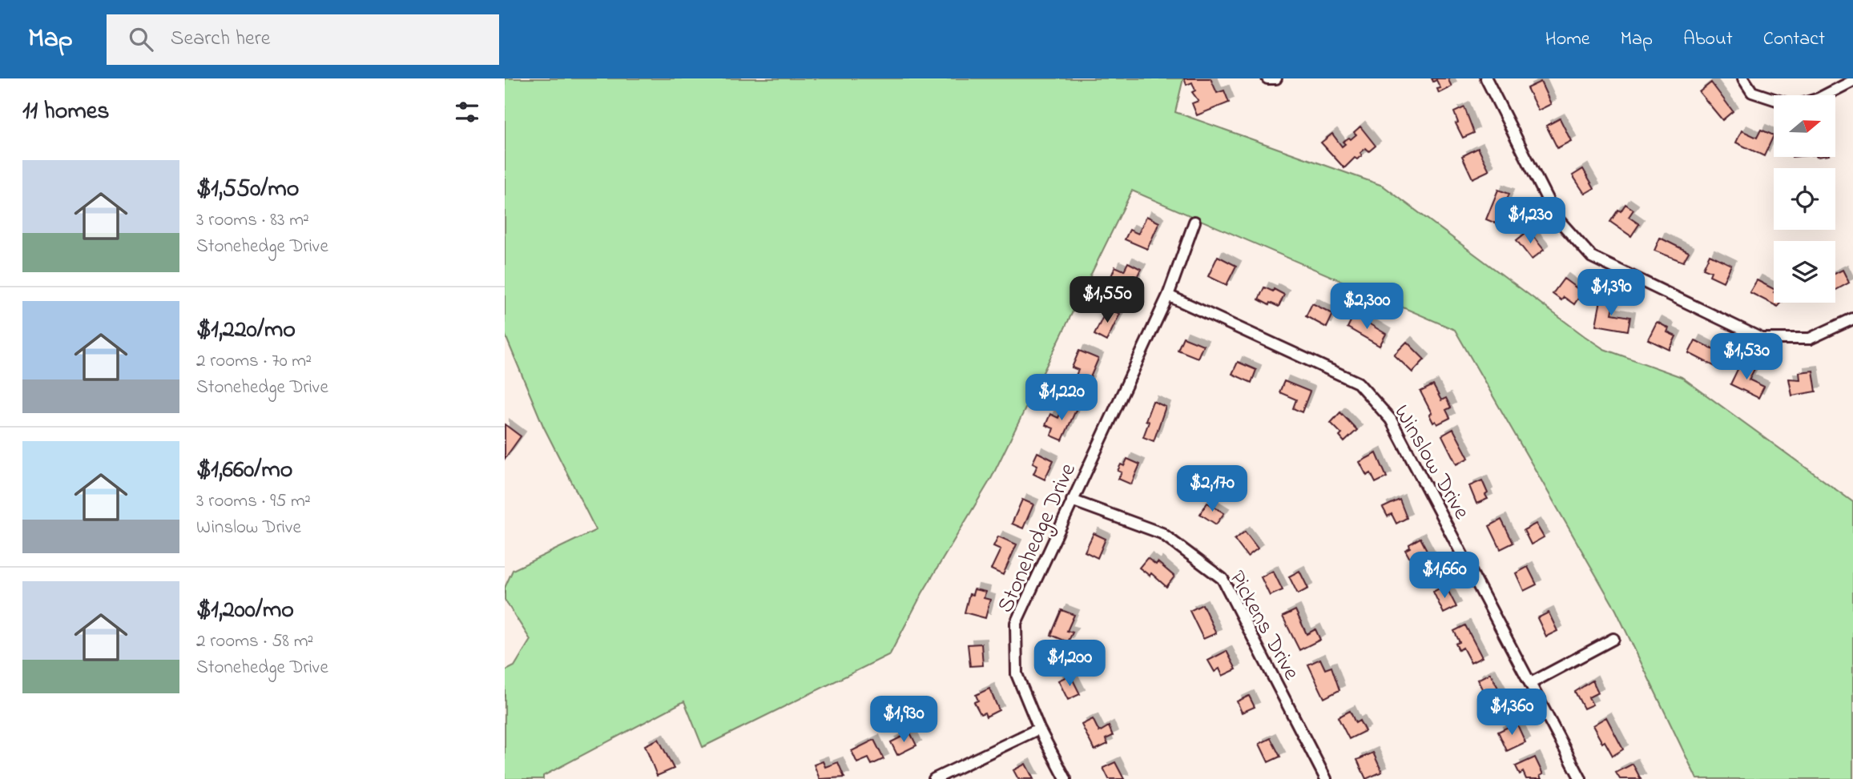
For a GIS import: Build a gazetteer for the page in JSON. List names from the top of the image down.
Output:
{
  "streets": {
    "street": ["Winslow Drive", "Stonehedge Drive", "Pickens Drive"]
  },
  "crossings": [
    ["Winslow Drive", "Stonehedge Drive"],
    ["Stonehedge Drive", "Pickens Drive"]
  ],
  "north": "right",
  "page": {
    "header": "Map",
    "search": "Search here",
    "nav": [
      "Home",
      "Map",
      "About",
      "Contact"
    ],
    "heading": "11 homes",
    "list": [
      {
        "name": "$1,550/mo",
        "note": "3 rooms · 83 m² · Stonehedge Drive"
      },
      {
        "name": "$1,220/mo",
        "note": "2 rooms · 70 m² · Stonehedge Drive"
      },
      {
        "name": "$1,660/mo",
        "note": "3 rooms · 95 m² · Winslow Drive"
      },
      {
        "name": "$1,200/mo",
        "note": "2 rooms · 58 m² · Stonehedge Drive"
      }
    ],
    "price": [
      "$1,230",
      "$1,390",
      "$1,550",
      "$2,300",
      "$1,530",
      "$1,220",
      "$2,170",
      "$1,660",
      "$1,200",
      "$1,360",
      "$1,930"
    ]
  }
}
